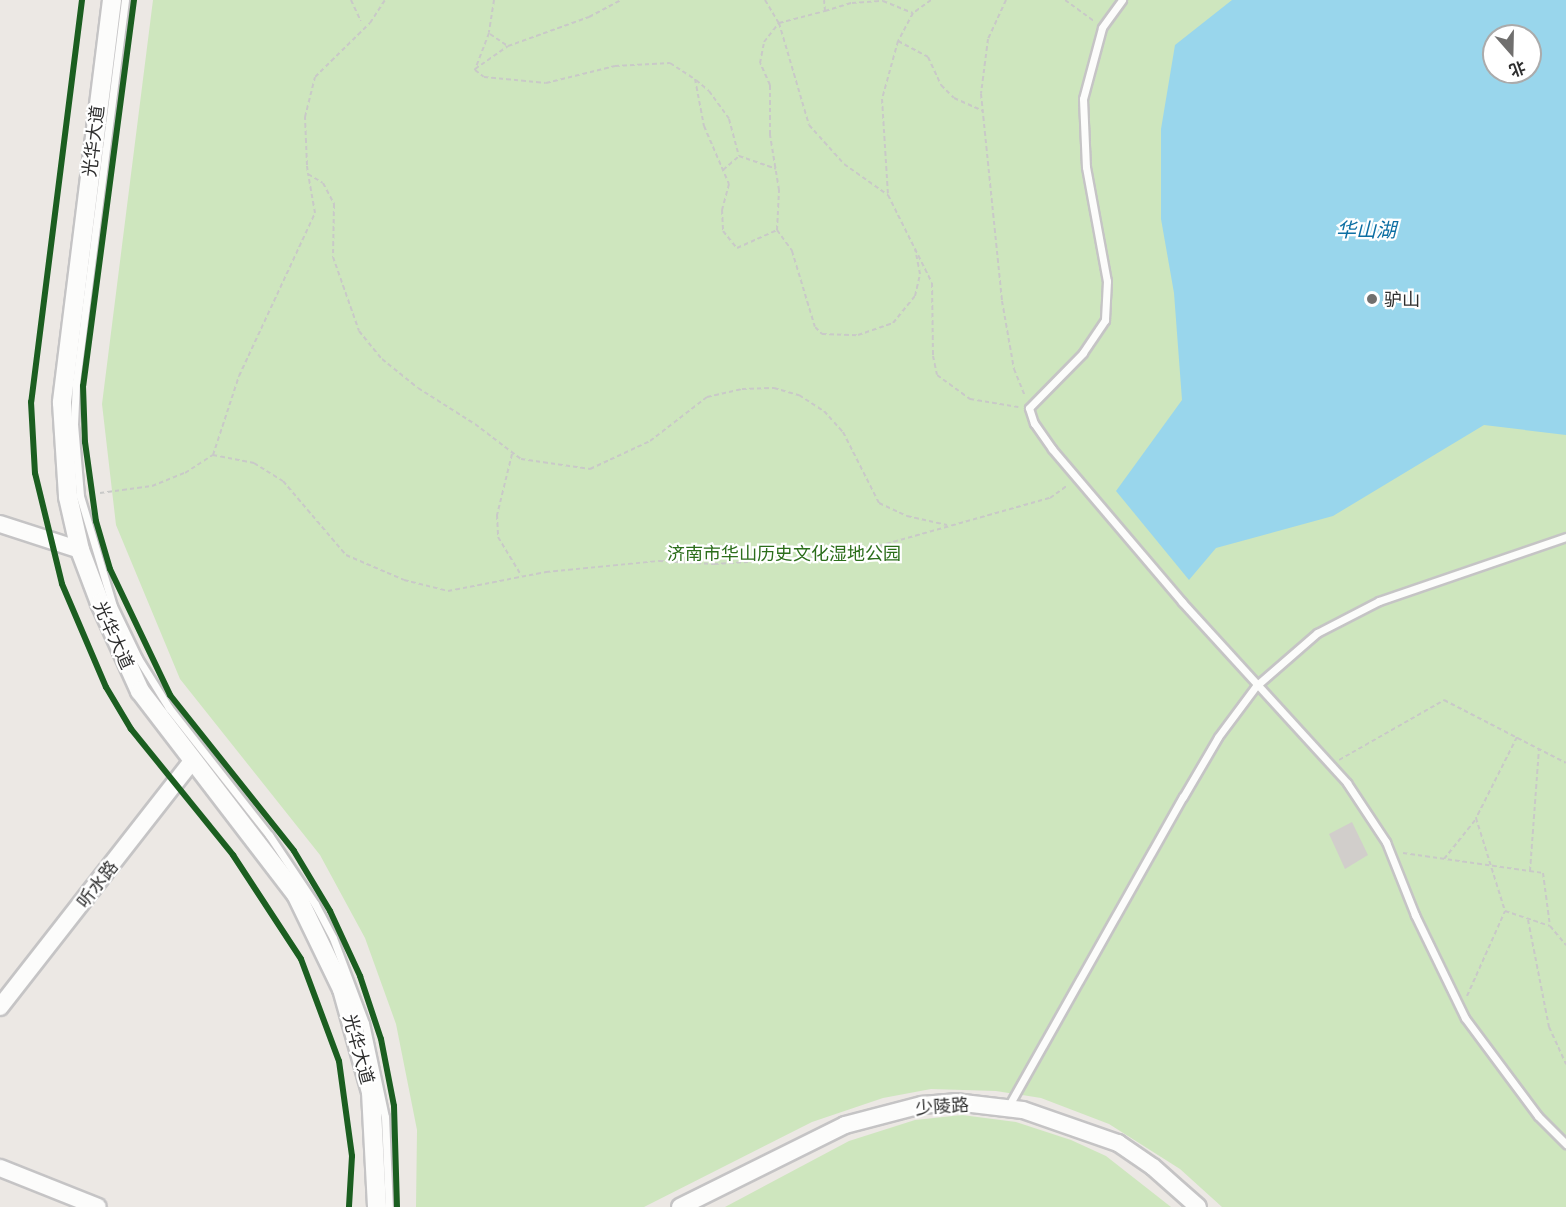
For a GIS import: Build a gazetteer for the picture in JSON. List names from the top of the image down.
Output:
{
  "streets": {
    "main road": ["光华大道"],
    "street": ["听水路", "少陵路"]
  },
  "crossings": [
    ["光华大道", "听水路"]
  ],
  "water": ["华山湖"],
  "parks": ["济南市华山历史文化湿地公园"],
  "places": ["驴山"],
  "north": "bottom"
}
